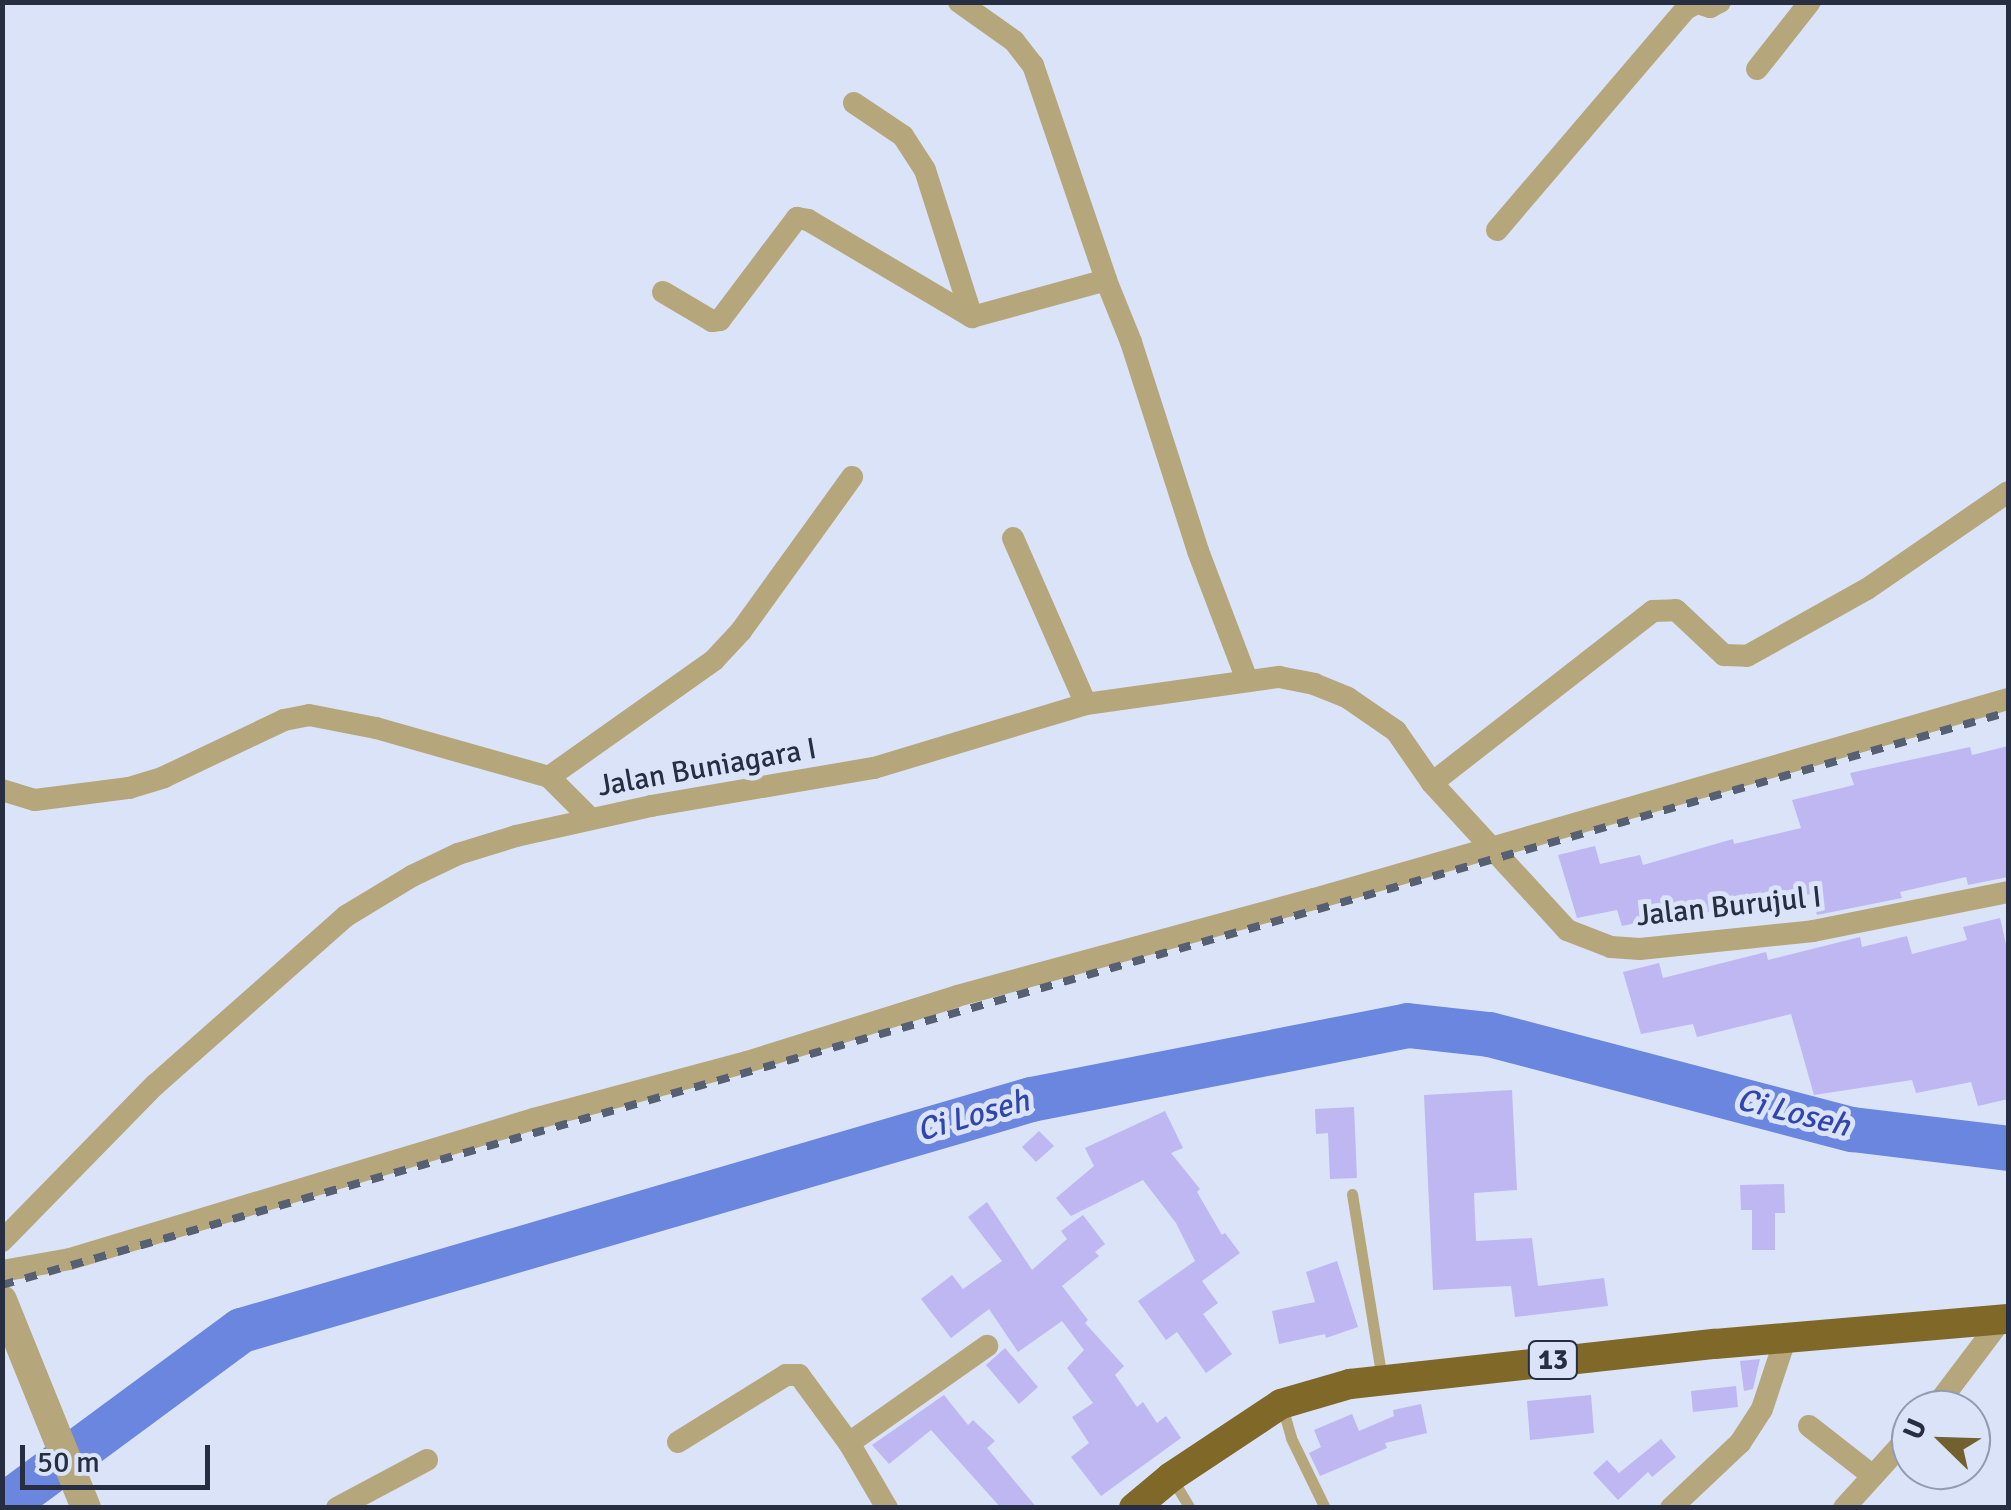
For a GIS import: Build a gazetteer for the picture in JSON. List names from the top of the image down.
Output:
{
  "streets": {
    "highway": ["13"],
    "street": ["Jalan Buniagara I", "Jalan Burujul I"]
  },
  "crossings": [
    ["Jalan Buniagara I", "Jalan Burujul I"]
  ],
  "water": ["Ci Loseh"],
  "scale_bar": "50 m",
  "north": "top left"
}
